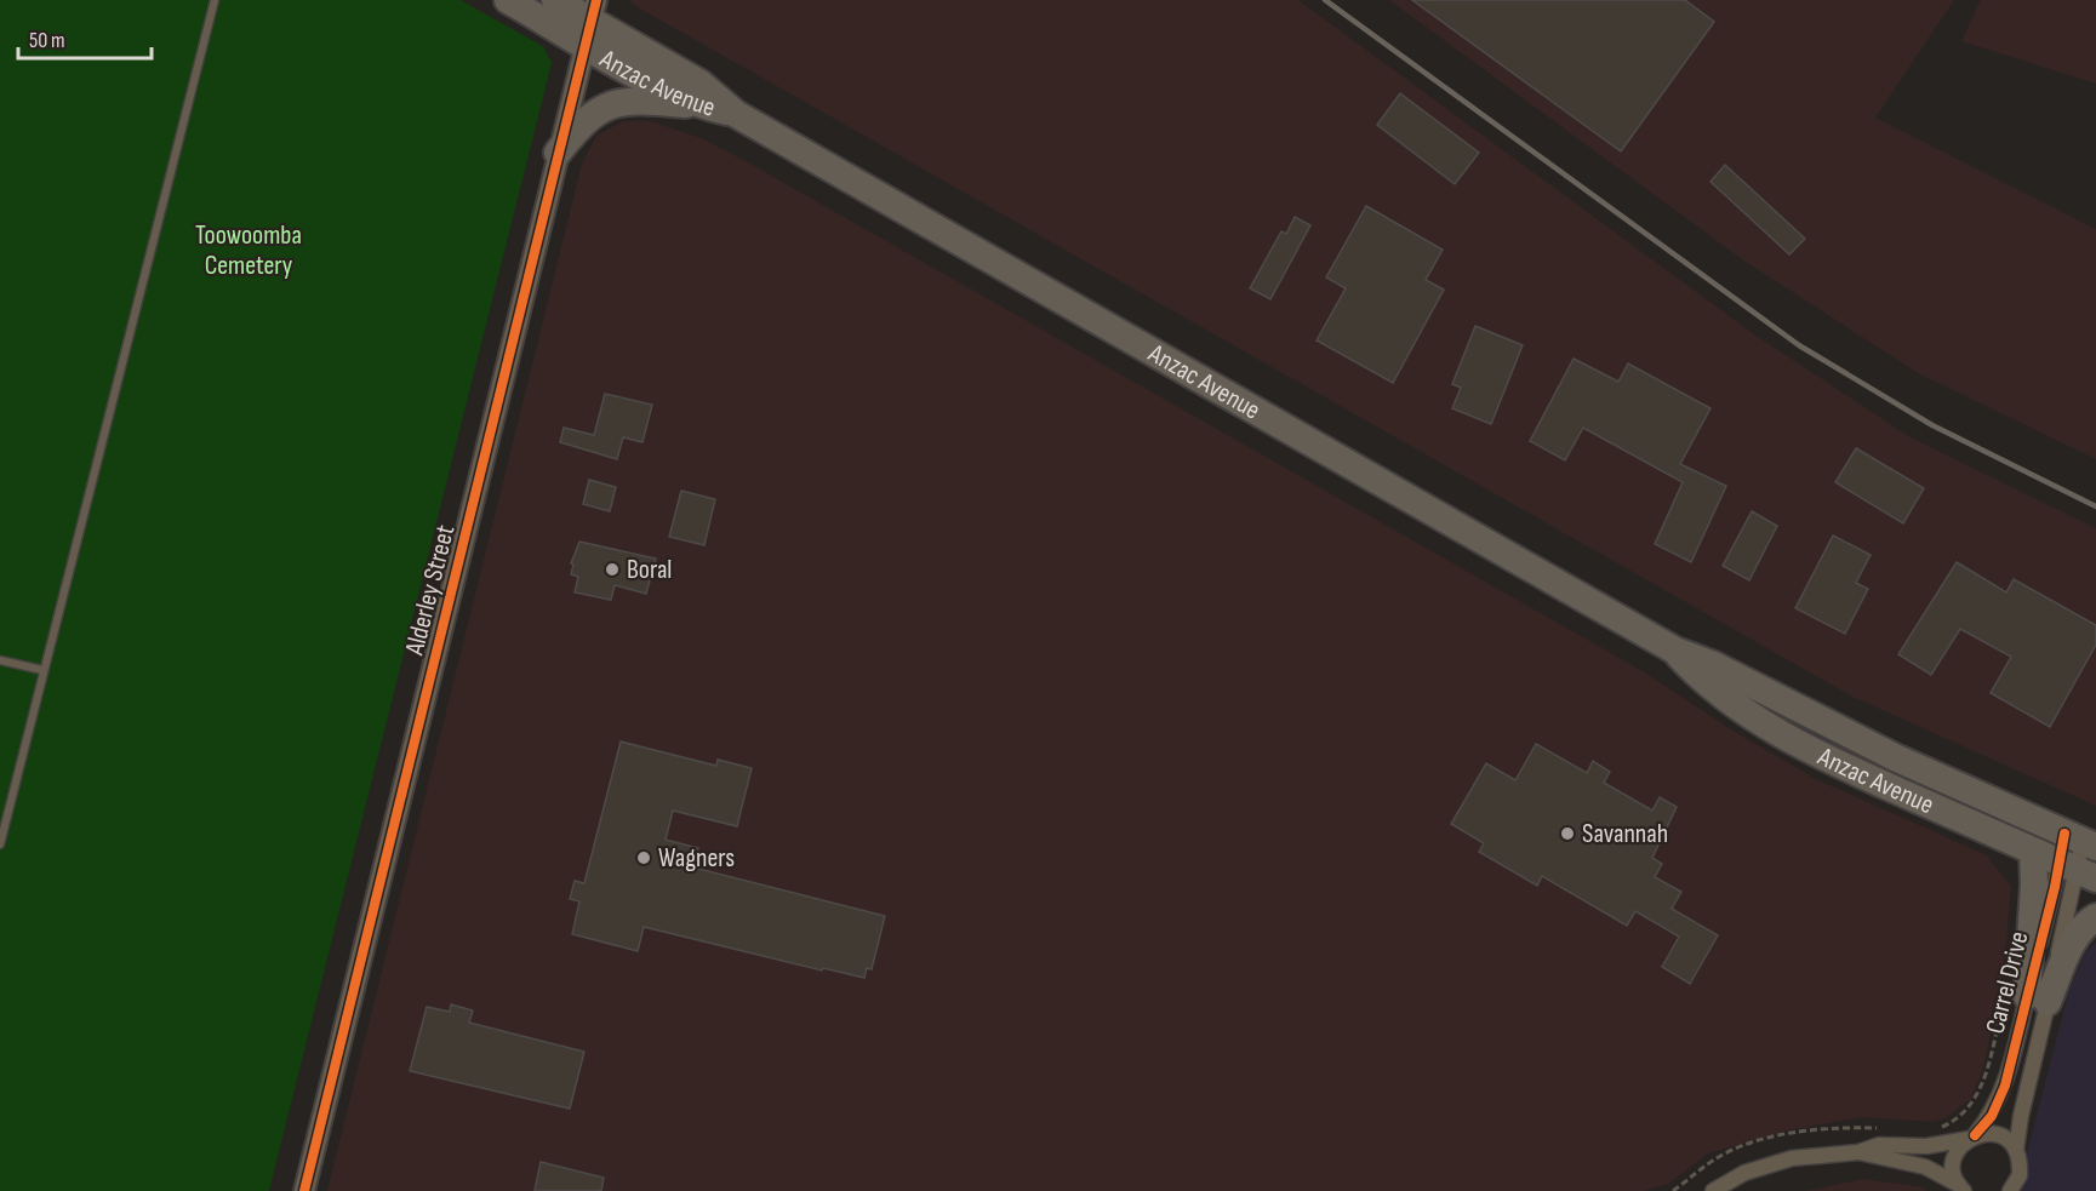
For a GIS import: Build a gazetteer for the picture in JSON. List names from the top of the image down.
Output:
{
  "streets": {
    "highway": ["Anzac Avenue"],
    "street": ["Alderley Street", "Carrel Drive"]
  },
  "crossings": [
    ["Anzac Avenue", "Alderley Street"],
    ["Anzac Avenue", "Carrel Drive"]
  ],
  "parks": ["Toowoomba Cemetery"],
  "places": ["Boral", "Savannah", "Wagners"],
  "scale_bar": "50 m"
}
